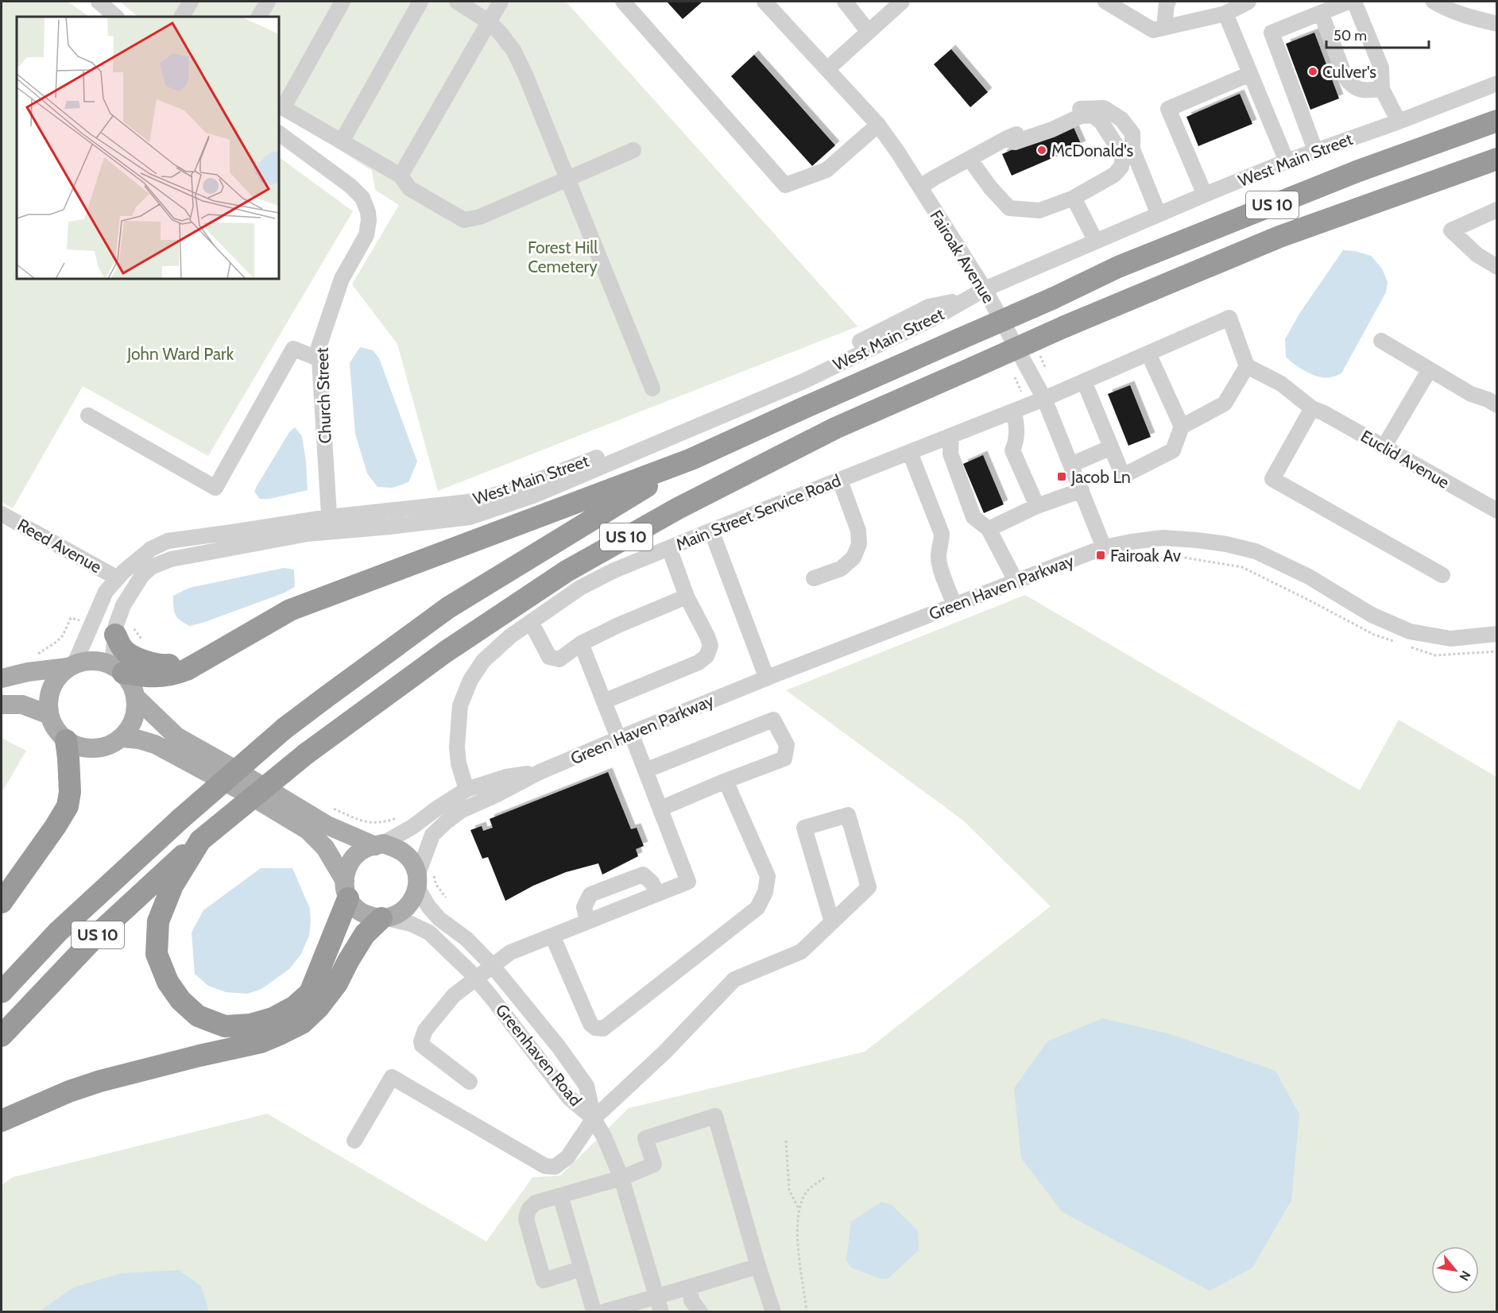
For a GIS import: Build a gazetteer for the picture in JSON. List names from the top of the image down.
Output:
{
  "streets": {
    "highway": ["US 10"],
    "main road": ["Greenhaven Road"],
    "street": [
      "West Main Street",
      "Fairoak Avenue",
      "Church Street",
      "Euclid Avenue",
      "Main Street Service Road",
      "Reed Avenue",
      "Green Haven Parkway"
    ]
  },
  "crossings": [
    ["West Main Street", "Fairoak Avenue"],
    ["West Main Street", "Church Street"],
    ["West Main Street", "Reed Avenue"],
    ["Fairoak Avenue", "Main Street Service Road"],
    ["Fairoak Avenue", "Green Haven Parkway"],
    ["Euclid Avenue", "Main Street Service Road"]
  ],
  "parks": ["Forest Hill Cemetery", "John Ward Park"],
  "places": {
    "other": ["Culver's", "McDonald's"],
    "transit": ["Jacob Ln", "Fairoak Av"]
  },
  "scale_bar": "50 m",
  "north": "bottom right"
}
